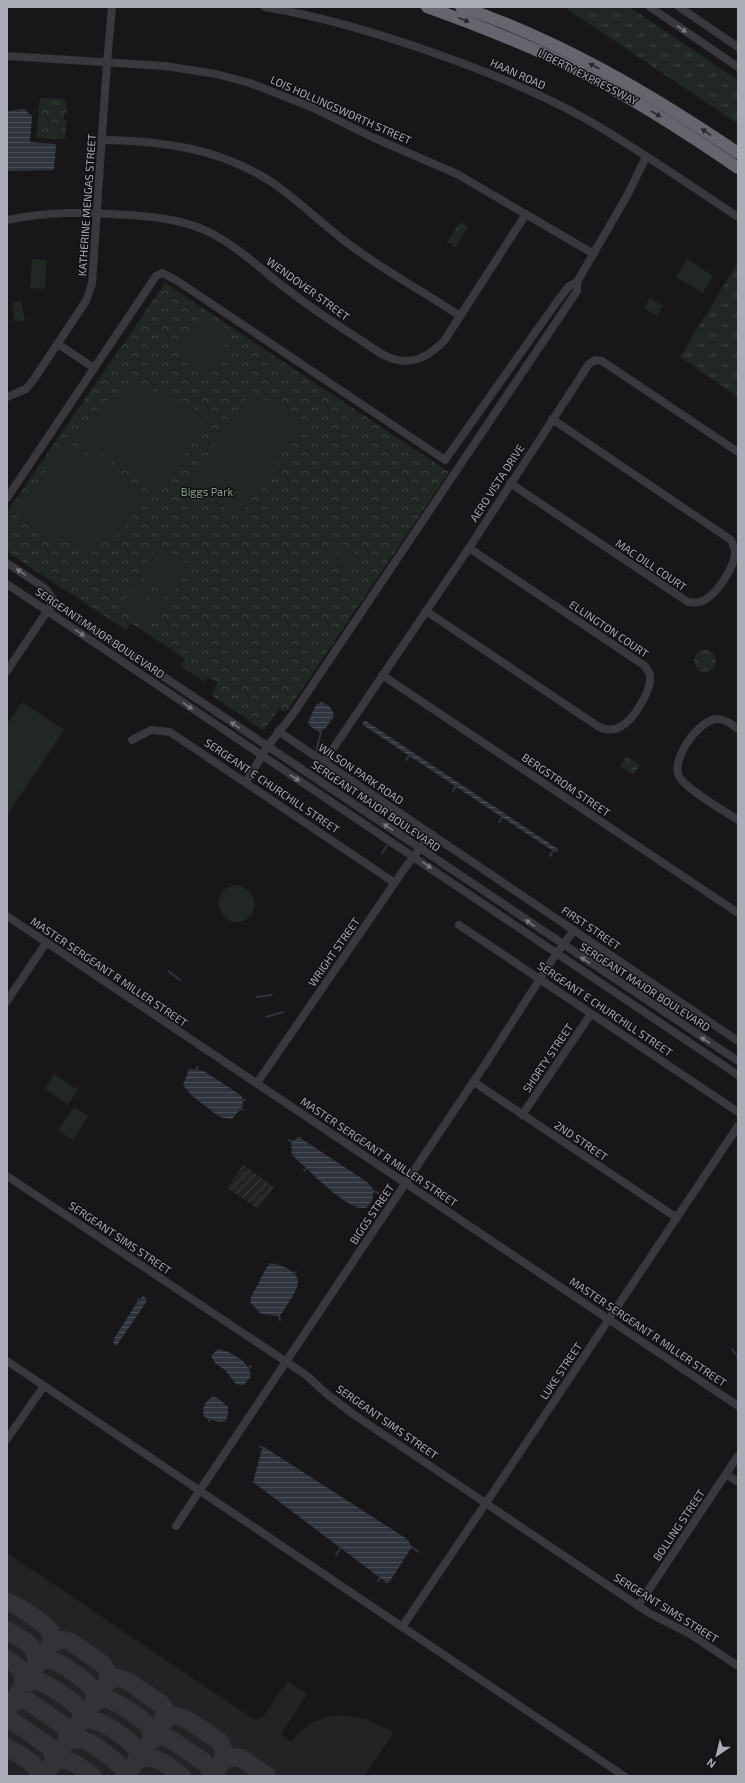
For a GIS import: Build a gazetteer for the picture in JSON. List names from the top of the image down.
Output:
{
  "streets": {
    "highway": ["LIBERTY EXPRESSWAY"],
    "street": [
      "HAAN ROAD",
      "LOIS HOLLINGSWORTH STREET",
      "KATHERINE MENGAS STREET",
      "WENDOVER STREET",
      "AERO VISTA DRIVE",
      "MAC DILL COURT",
      "ELLINGTON COURT",
      "SERGEANT MAJOR BOULEVARD",
      "WILSON PARK ROAD",
      "BERGSTROM STREET",
      "SERGEANT E CHURCHILL STREET",
      "FIRST STREET",
      "WRIGHT STREET",
      "MASTER SERGEANT R MILLER STREET",
      "SHORTY STREET",
      "2ND STREET",
      "BIGGS STREET",
      "SERGEANT SIMS STREET",
      "LUKE STREET",
      "BOLLING STREET"
    ]
  },
  "crossings": [
    ["LOIS HOLLINGSWORTH STREET", "KATHERINE MENGAS STREET"],
    ["LOIS HOLLINGSWORTH STREET", "WENDOVER STREET"],
    ["KATHERINE MENGAS STREET", "WENDOVER STREET"],
    ["AERO VISTA DRIVE", "MAC DILL COURT"],
    ["AERO VISTA DRIVE", "ELLINGTON COURT"],
    ["AERO VISTA DRIVE", "WILSON PARK ROAD"],
    ["AERO VISTA DRIVE", "BERGSTROM STREET"],
    ["SERGEANT MAJOR BOULEVARD", "WRIGHT STREET"],
    ["SERGEANT MAJOR BOULEVARD", "BIGGS STREET"],
    ["WILSON PARK ROAD", "FIRST STREET"],
    ["WILSON PARK ROAD", "WRIGHT STREET"],
    ["SERGEANT E CHURCHILL STREET", "WRIGHT STREET"],
    ["SERGEANT E CHURCHILL STREET", "SHORTY STREET"],
    ["SERGEANT E CHURCHILL STREET", "BIGGS STREET"],
    ["FIRST STREET", "WRIGHT STREET"],
    ["FIRST STREET", "BIGGS STREET"],
    ["WRIGHT STREET", "MASTER SERGEANT R MILLER STREET"],
    ["MASTER SERGEANT R MILLER STREET", "BIGGS STREET"],
    ["MASTER SERGEANT R MILLER STREET", "LUKE STREET"],
    ["SHORTY STREET", "2ND STREET"],
    ["2ND STREET", "BIGGS STREET"],
    ["2ND STREET", "LUKE STREET"],
    ["BIGGS STREET", "SERGEANT SIMS STREET"],
    ["SERGEANT SIMS STREET", "LUKE STREET"],
    ["SERGEANT SIMS STREET", "BOLLING STREET"]
  ],
  "parks": ["Biggs Park"],
  "north": "bottom left"
}
